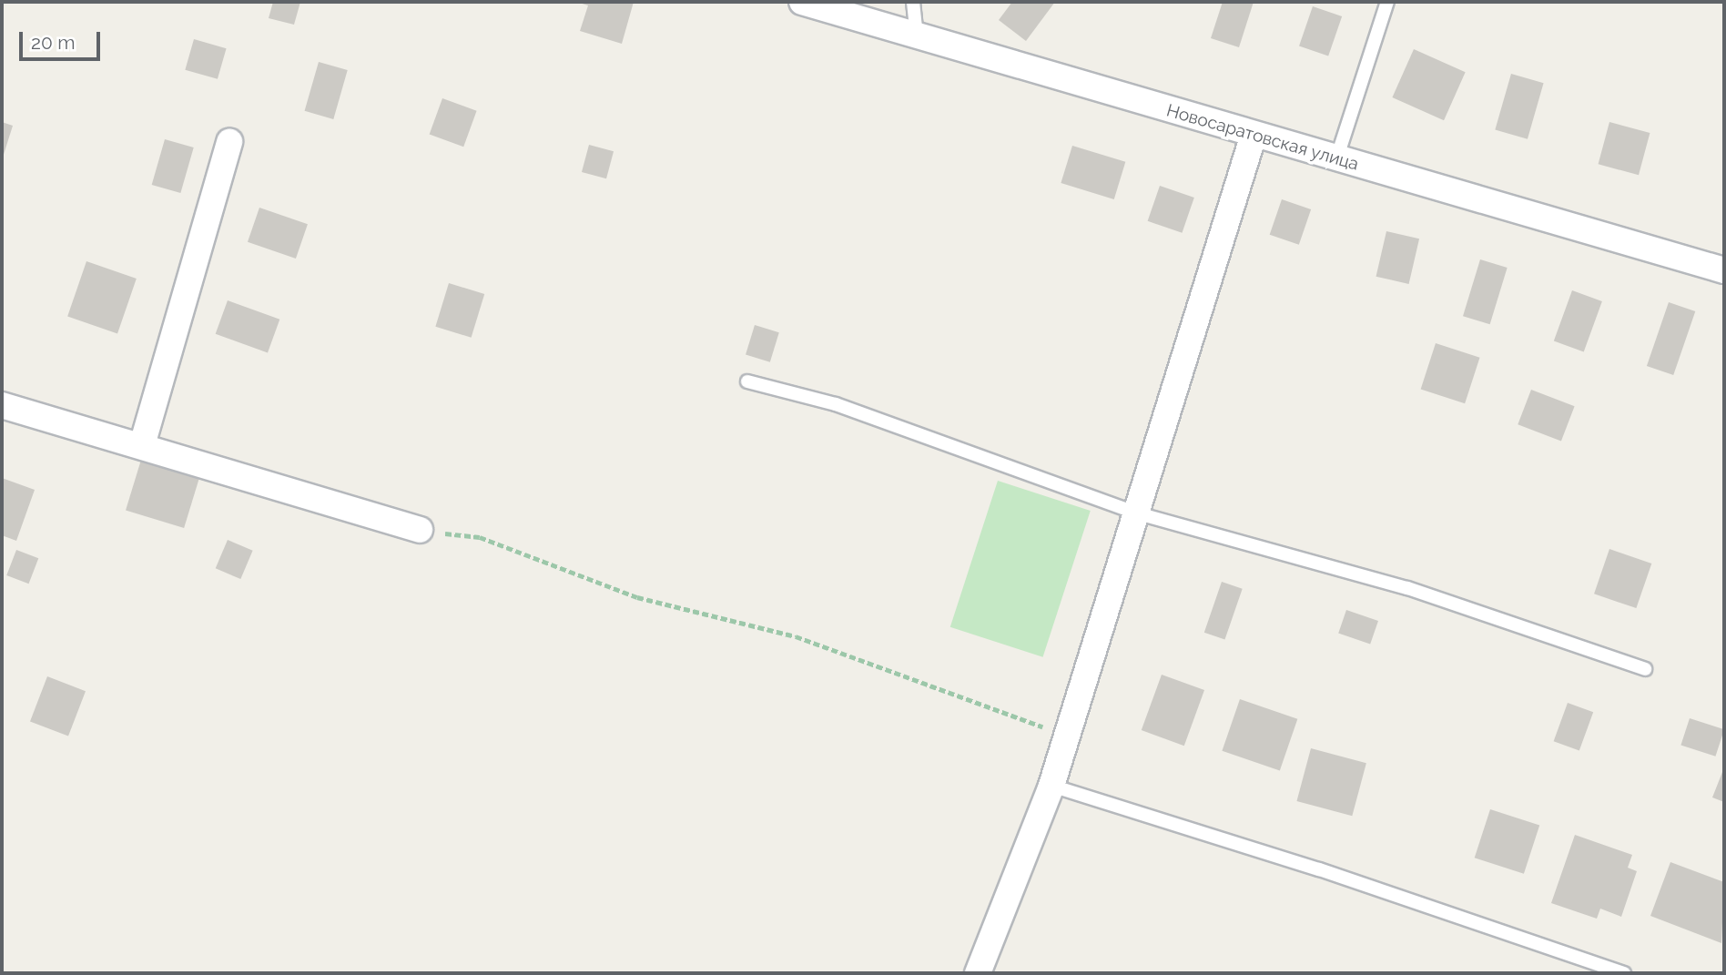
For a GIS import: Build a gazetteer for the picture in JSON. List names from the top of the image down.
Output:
{
  "streets": {
    "street": ["Новосаратовская улица"]
  },
  "scale_bar": "20 m"
}
